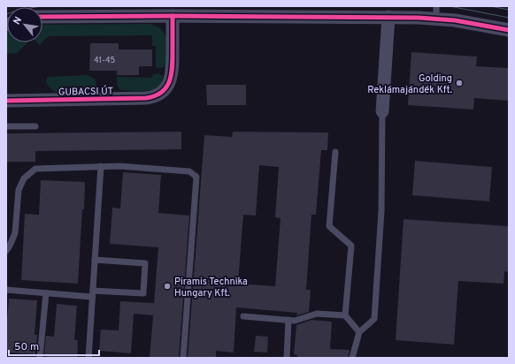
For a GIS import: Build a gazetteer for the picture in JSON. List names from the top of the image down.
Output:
{
  "streets": {
    "street": ["GUBACSI ÚT"]
  },
  "places": ["Golding Reklámajándék Kft.", "Piramis Technika Hungary Kft."],
  "house_numbers": ["41-45"],
  "scale_bar": "50 m",
  "north": "top left"
}
